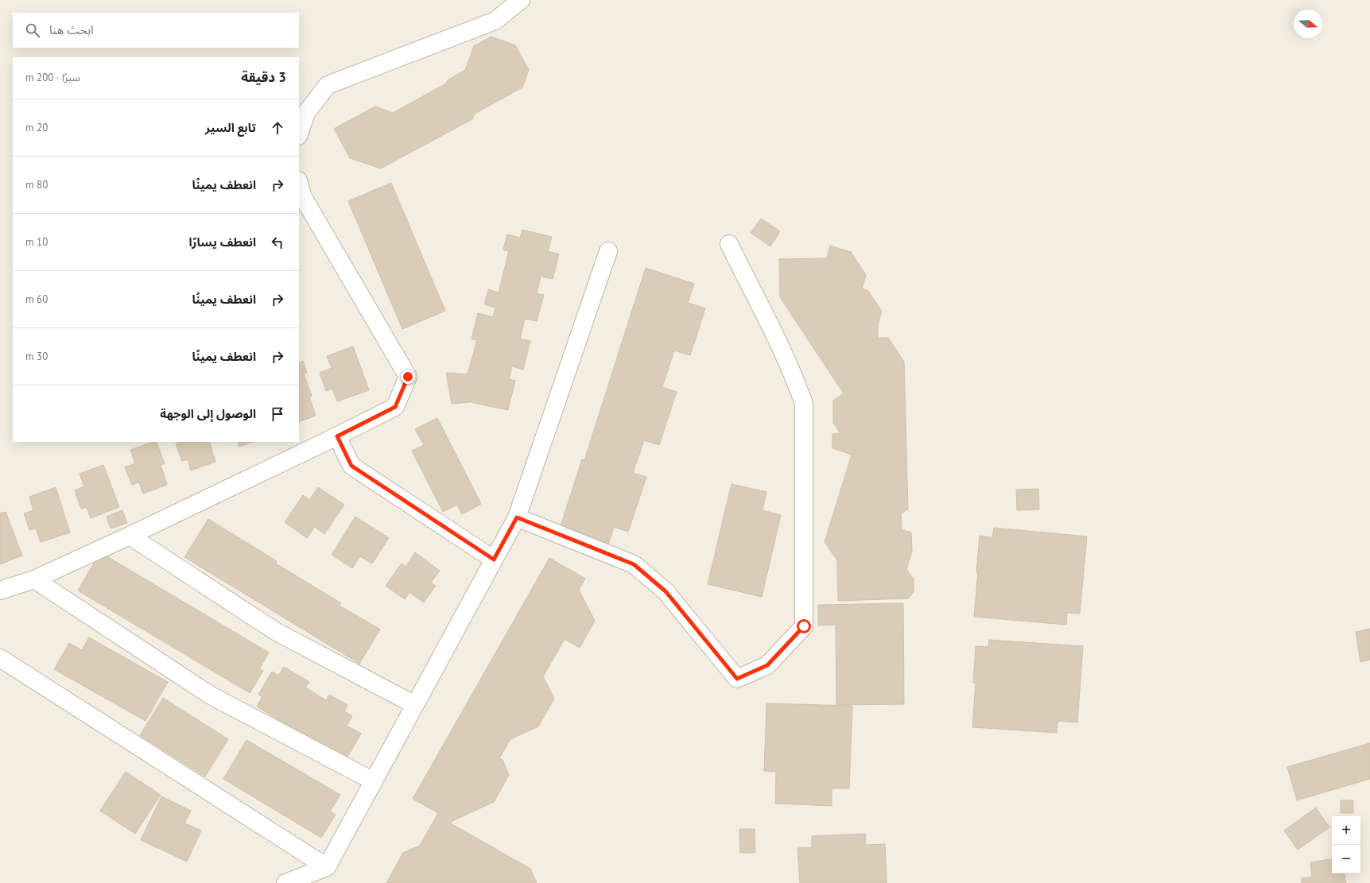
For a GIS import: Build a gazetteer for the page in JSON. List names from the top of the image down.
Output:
{
  "north": "right",
  "page": {
    "search": "ابحث هنا",
    "heading": ["3 دقيقة", "سيرًا · 200 m"],
    "list": [
      ["تابع السير", "20 m"],
      ["انعطف يمينًا", "80 m"],
      ["انعطف يسارًا", "10 m"],
      ["انعطف يمينًا", "60 m"],
      ["انعطف يمينًا", "30 m"],
      "الوصول إلى الوجهة"
    ],
    "map_buttons": ["+", "−"]
  }
}
